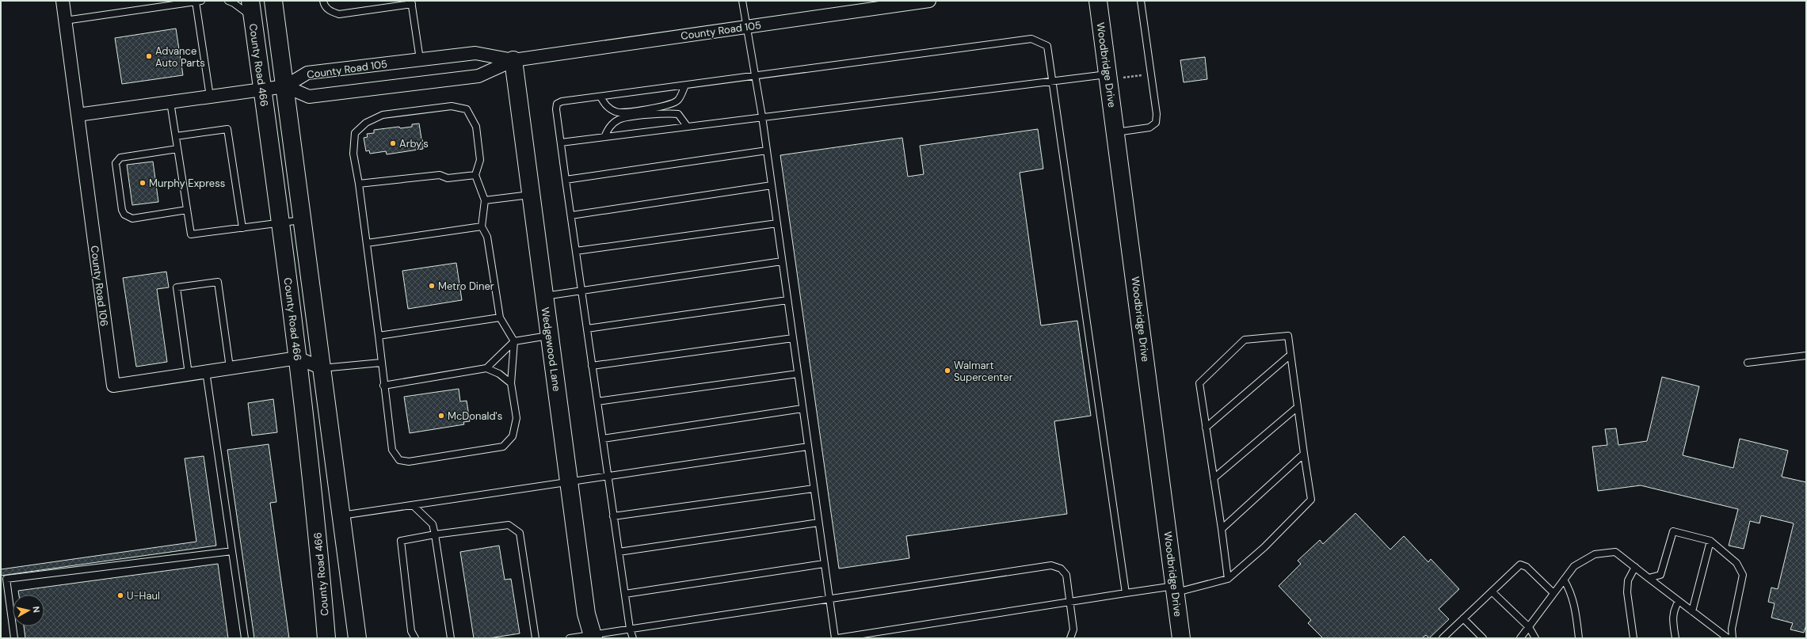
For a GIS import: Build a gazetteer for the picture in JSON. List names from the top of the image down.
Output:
{
  "streets": {
    "main road": ["County Road 466", "Woodbridge Drive", "Wedgewood Lane"],
    "street": ["County Road 105", "County Road 106"]
  },
  "crossings": [
    ["County Road 105", "Wedgewood Lane"],
    ["County Road 466", "County Road 106"]
  ],
  "places": [
    "Advance Auto Parts",
    "Arby's",
    "Murphy Express",
    "Metro Diner",
    "Walmart Supercenter",
    "McDonald's",
    "U-Haul"
  ],
  "north": "right"
}
